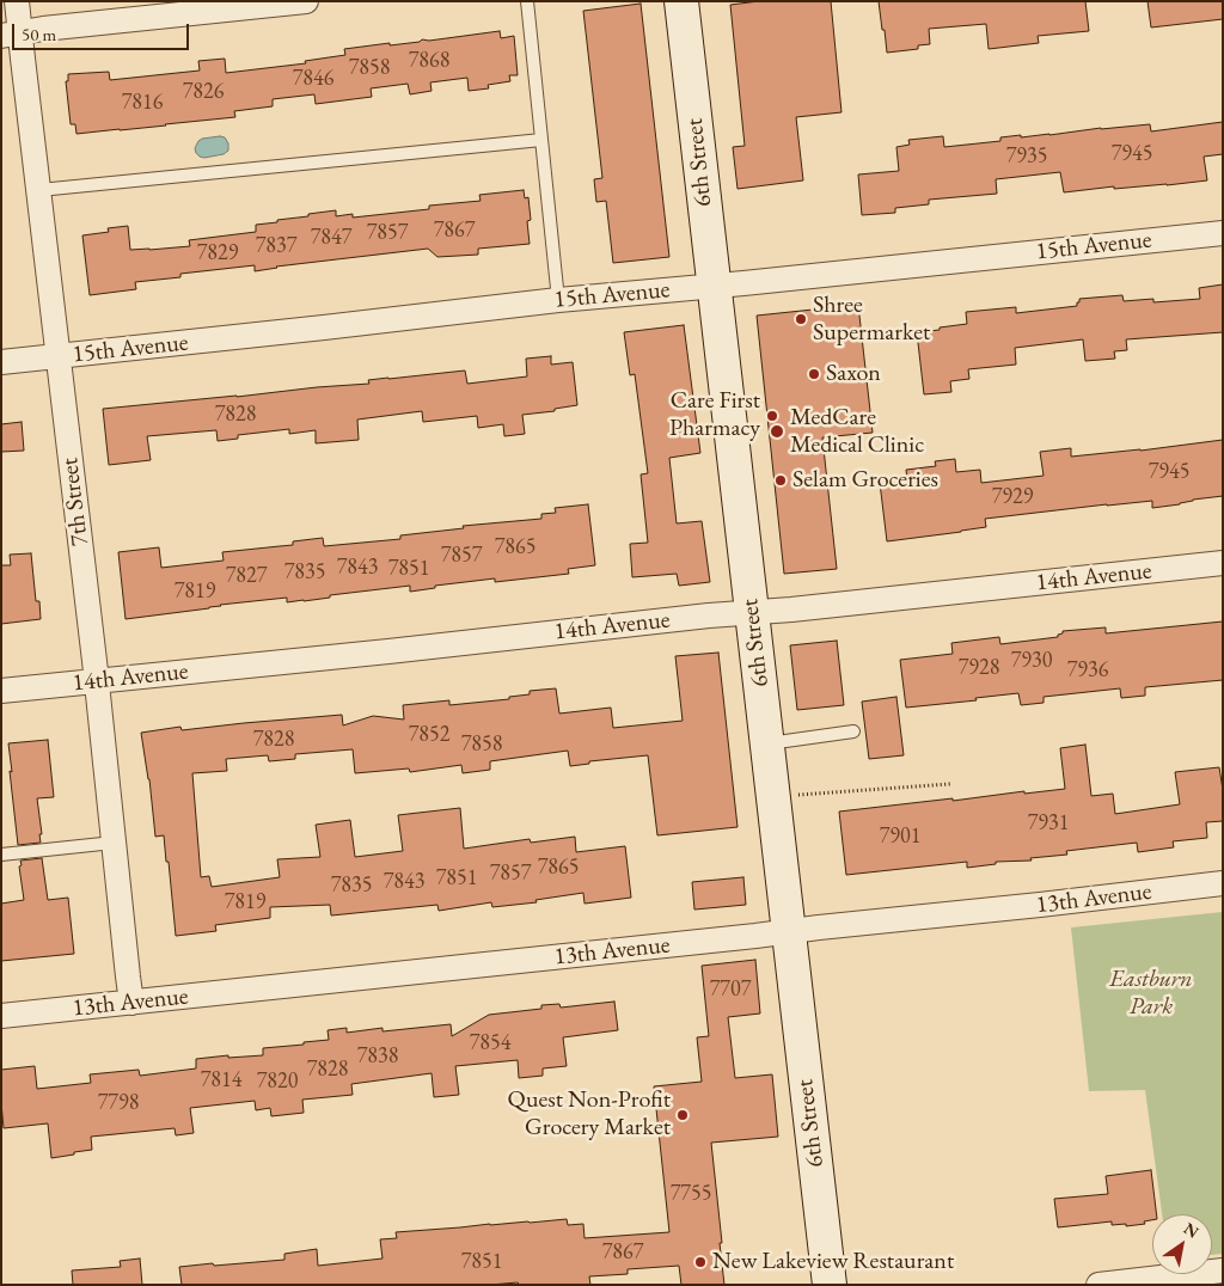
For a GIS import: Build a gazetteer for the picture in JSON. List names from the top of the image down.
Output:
{
  "streets": {
    "street": [
      "6th Street",
      "15th Avenue",
      "7th Street",
      "14th Avenue",
      "13th Avenue"
    ]
  },
  "crossings": [
    ["6th Street", "15th Avenue"],
    ["6th Street", "14th Avenue"],
    ["6th Street", "13th Avenue"],
    ["15th Avenue", "7th Street"],
    ["7th Street", "14th Avenue"],
    ["7th Street", "13th Avenue"]
  ],
  "parks": ["Eastburn Park"],
  "places": [
    "Shree Supermarket",
    "Saxon",
    "Care First Pharmacy",
    "MedCare Medical Clinic",
    "Selam Groceries",
    "Quest Non-Profit Grocery Market",
    "New Lakeview Restaurant"
  ],
  "house_numbers": [
    "7868",
    "7858",
    "7846",
    "7826",
    "7816",
    "7945",
    "7935",
    "7867",
    "7857",
    "7847",
    "7837",
    "7829",
    "7828",
    "7945",
    "7929",
    "7865",
    "7857",
    "7843",
    "7851",
    "7835",
    "7827",
    "7819",
    "7930",
    "7928",
    "7936",
    "7852",
    "7828",
    "7858",
    "7931",
    "7901",
    "7865",
    "7857",
    "7851",
    "7843",
    "7835",
    "7819",
    "7707",
    "7854",
    "7838",
    "7828",
    "7814",
    "7820",
    "7798",
    "7755",
    "7867",
    "7851"
  ],
  "scale_bar": "50 m",
  "north": "top right"
}
